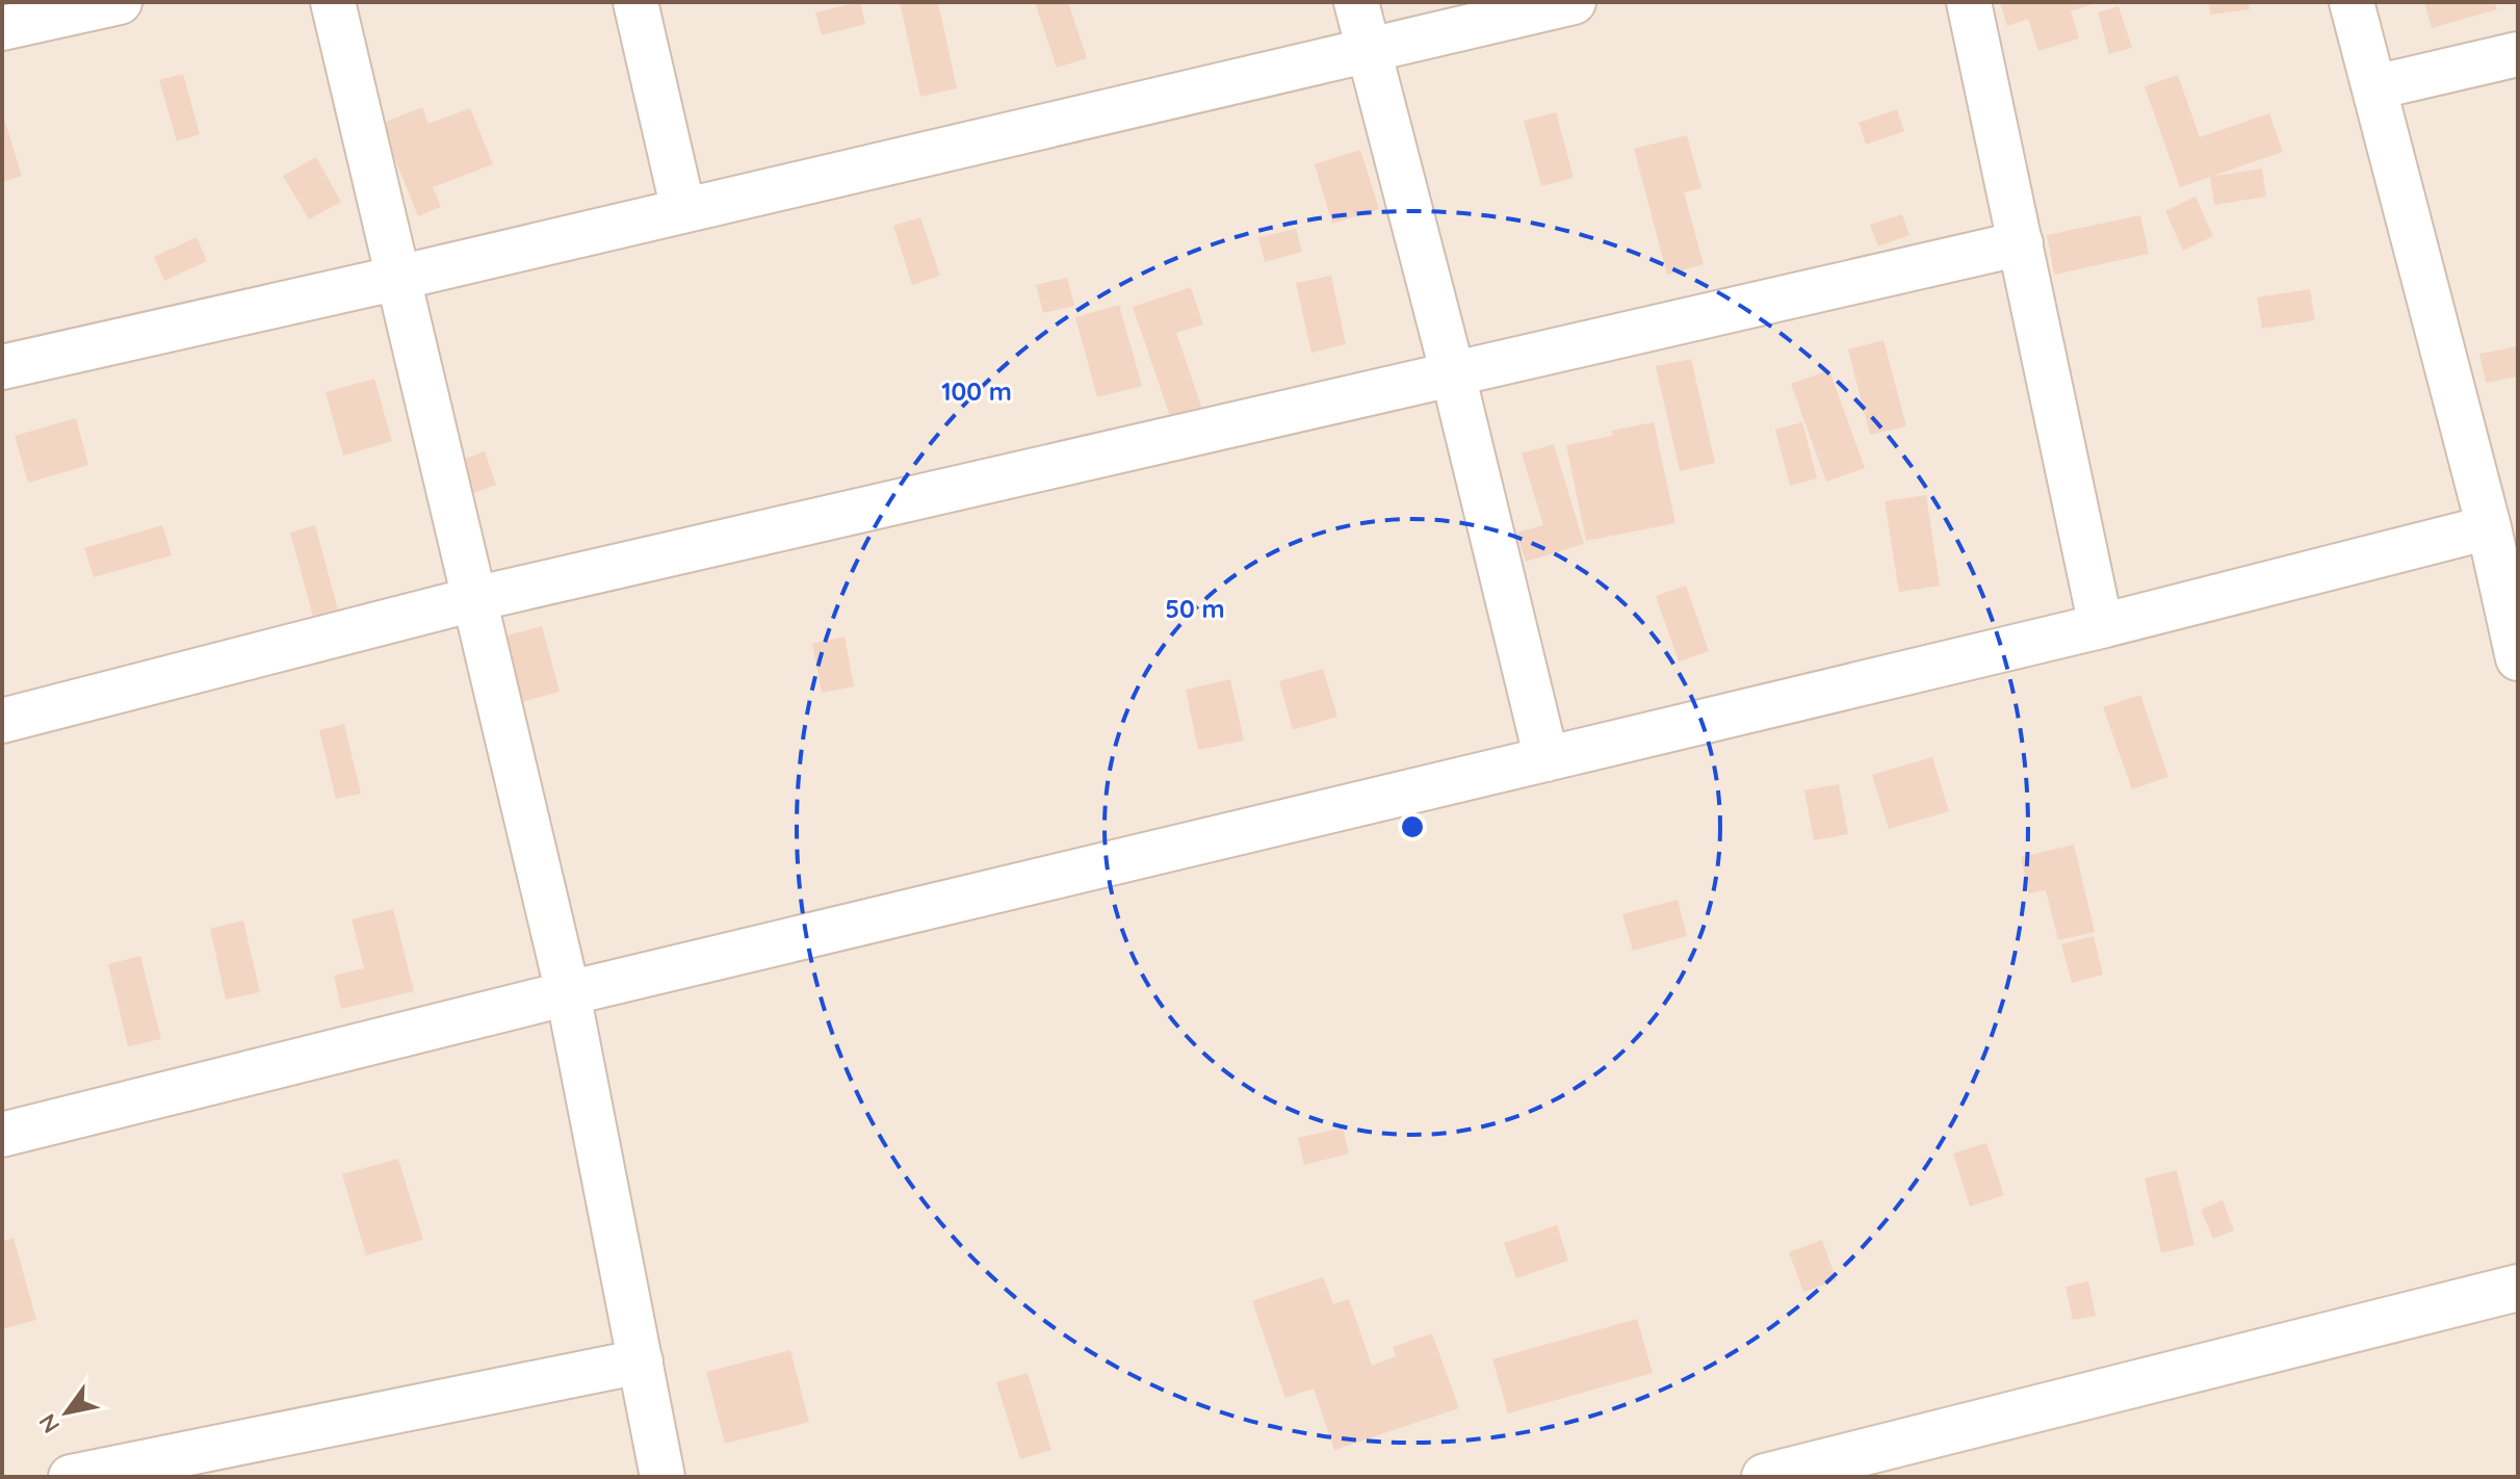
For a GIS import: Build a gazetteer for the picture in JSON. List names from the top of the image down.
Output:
{
  "north": "bottom left",
  "rings": ["100 m", "50 m"]
}
